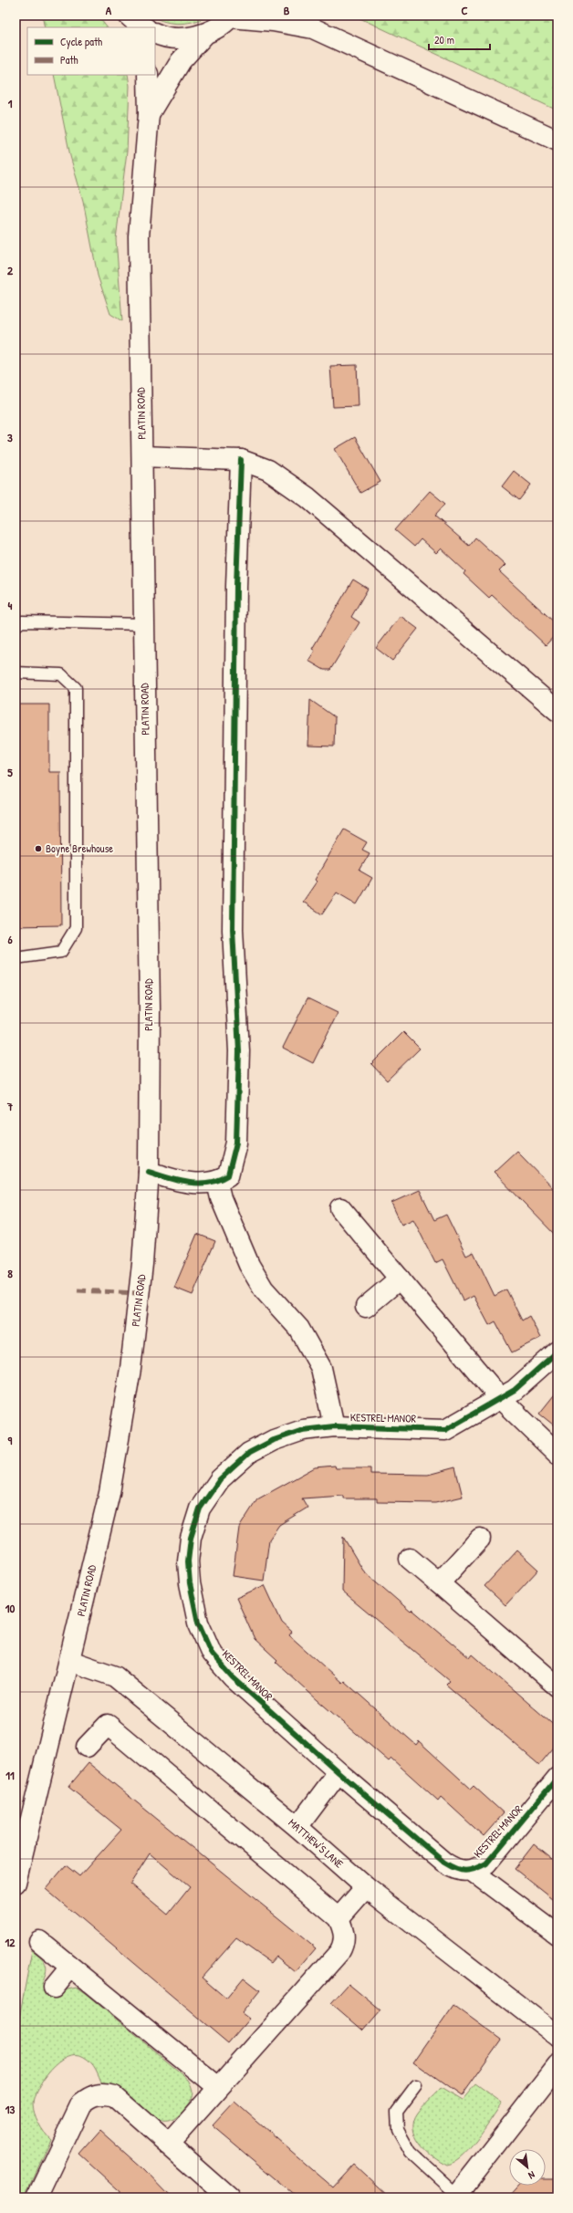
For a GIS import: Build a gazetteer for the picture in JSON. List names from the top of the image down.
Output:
{
  "streets": {
    "street": ["PLATIN ROAD", "KESTREL MANOR", "MATTHEW'S LANE"]
  },
  "crossings": [
    ["PLATIN ROAD", "MATTHEW'S LANE"]
  ],
  "places": ["Boyne Brewhouse"],
  "legend": ["Cycle path", "Path"],
  "scale_bar": "20 m",
  "north": "bottom right",
  "grid": {
    "columns": ["A", "B", "C"],
    "rows": [
      "1",
      "2",
      "3",
      "4",
      "5",
      "6",
      "7",
      "8",
      "9",
      "10",
      "11",
      "12",
      "13"
    ]
  }
}
